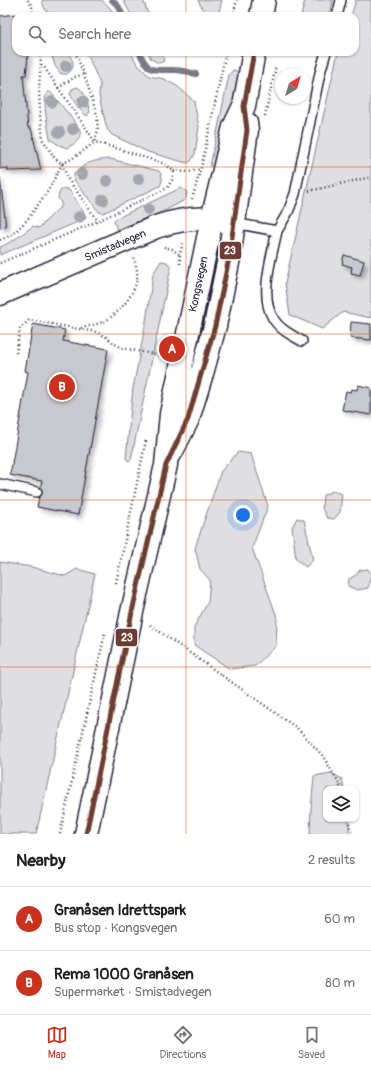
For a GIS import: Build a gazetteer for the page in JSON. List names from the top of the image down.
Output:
{
  "streets": {
    "main road": ["Smistadvegen", "Kongsvegen"]
  },
  "crossings": [
    ["Smistadvegen", "Kongsvegen"]
  ],
  "lines": ["transit line 23"],
  "north": "top right",
  "page": {
    "search": "Search here",
    "pins": ["A", "B"],
    "heading": ["Nearby", "2 results"],
    "list": [
      {
        "mark": "A",
        "name": "Granåsen Idrettspark",
        "note": "Bus stop · Kongsvegen",
        "value": "60 m"
      },
      {
        "mark": "B",
        "name": "Rema 1000 Granåsen",
        "note": "Supermarket · Smistadvegen",
        "value": "80 m"
      }
    ],
    "nav": ["Map", "Directions", "Saved"]
  }
}
